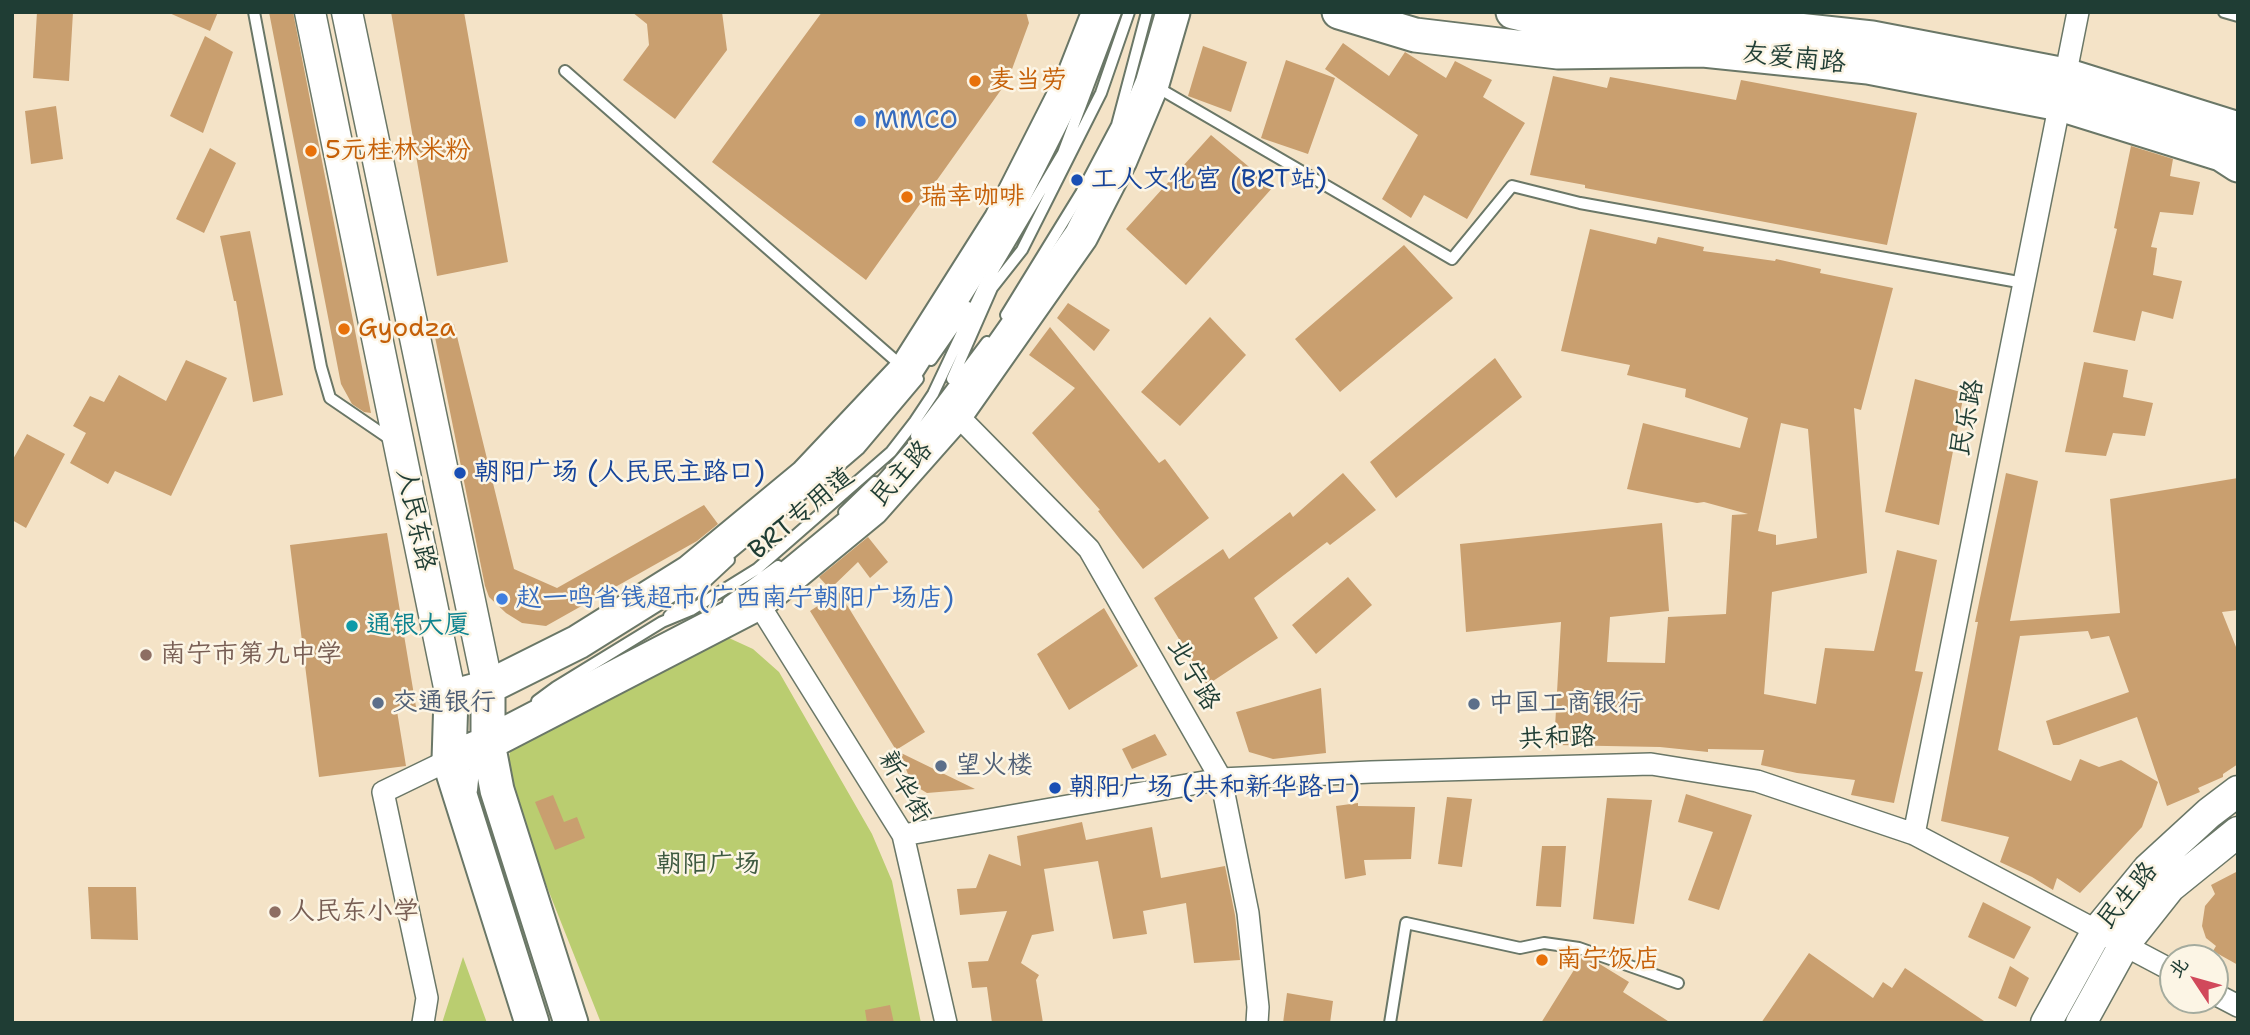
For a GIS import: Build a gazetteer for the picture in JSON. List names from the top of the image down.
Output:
{
  "streets": {
    "main road": [
      "友爱南路",
      "民主路",
      "人民东路",
      "民生路"
    ],
    "street": [
      "民乐路",
      "北宁路",
      "共和路",
      "新华街"
    ],
    "lane": ["BRT专用道"]
  },
  "crossings": [
    ["友爱南路", "民乐路"],
    ["民乐路", "共和路"],
    ["民主路", "BRT专用道"],
    ["民主路", "人民东路"],
    ["民主路", "北宁路"],
    ["民主路", "新华街"],
    ["BRT专用道", "人民东路"],
    ["BRT专用道", "北宁路"],
    ["北宁路", "共和路"],
    ["共和路", "新华街"],
    ["共和路", "民生路"]
  ],
  "parks": ["朝阳广场"],
  "places": [
    "麦当劳",
    "MMCO",
    "5元桂林米粉",
    "工人文化宫 (BRT站)",
    "瑞幸咖啡",
    "Gyodza",
    "朝阳广场 (人民民主路口)",
    "赵一鸣省钱超市(广西南宁朝阳广场店)",
    "通银大厦",
    "南宁市第九中学",
    "交通银行",
    "中国工商银行",
    "望火楼",
    "朝阳广场 (共和新华路口)",
    "人民东小学",
    "南宁饭店"
  ],
  "north": "top left"
}
